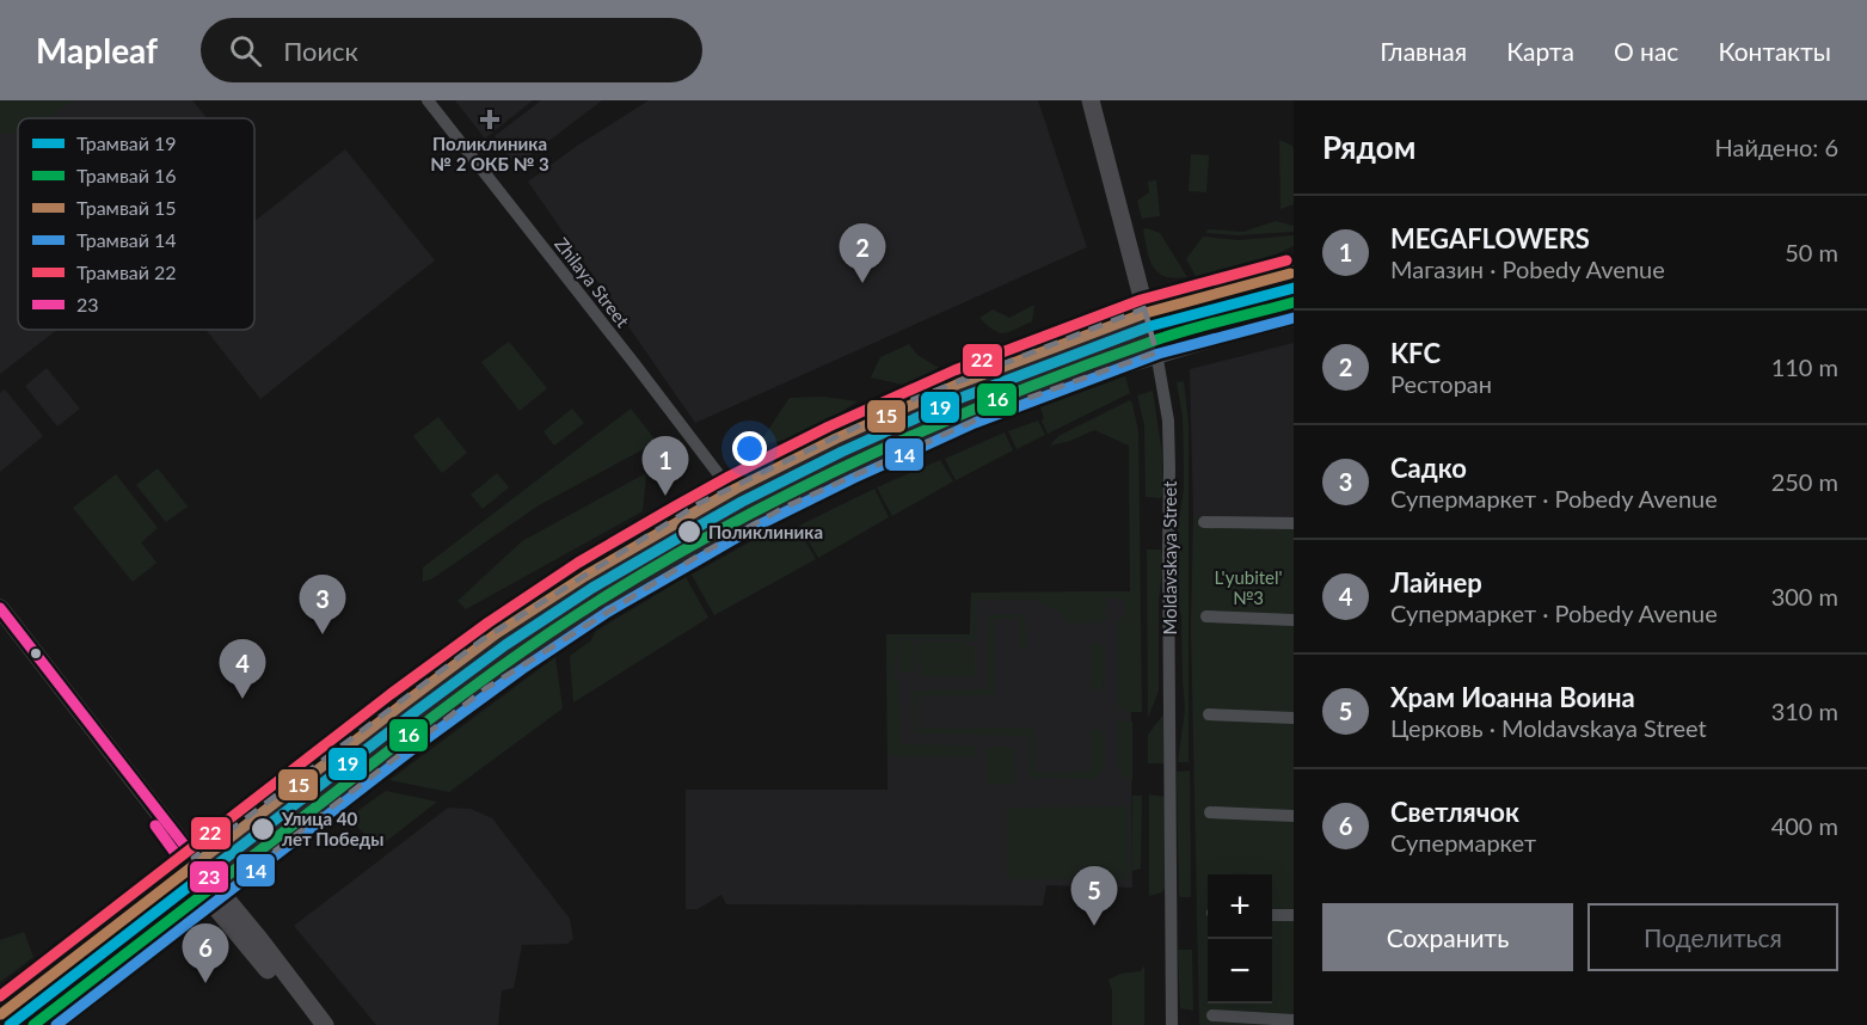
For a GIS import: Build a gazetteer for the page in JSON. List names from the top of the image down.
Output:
{
  "streets": {
    "street": ["Zhilaya Street", "Moldavskaya Street"]
  },
  "parks": ["L'yubitel' №3"],
  "places": {
    "health": ["Поликлиника № 2 ОКБ № 3"],
    "other": ["Поликлиника", "Улица 40 лет Победы"]
  },
  "lines": [
    "tram line 22",
    "tram line 15",
    "tram line 19",
    "tram line 16",
    "tram line 14",
    "transit line 23"
  ],
  "legend": [
    "Трамвай 19",
    "Трамвай 16",
    "Трамвай 15",
    "Трамвай 14",
    "Трамвай 22",
    "23"
  ],
  "page": {
    "header": "Mapleaf",
    "search": "Поиск",
    "nav": [
      "Главная",
      "Карта",
      "О нас",
      "Контакты"
    ],
    "heading": ["Рядом", "Найдено: 6"],
    "list": [
      {
        "mark": "1",
        "name": "MEGAFLOWERS",
        "note": "Магазин · Pobedy Avenue",
        "value": "50 m"
      },
      {
        "mark": "2",
        "name": "KFC",
        "note": "Ресторан",
        "value": "110 m"
      },
      {
        "mark": "3",
        "name": "Садко",
        "note": "Супермаркет · Pobedy Avenue",
        "value": "250 m"
      },
      {
        "mark": "4",
        "name": "Лайнер",
        "note": "Супермаркет · Pobedy Avenue",
        "value": "300 m"
      },
      {
        "mark": "5",
        "name": "Храм Иоанна Воина",
        "note": "Церковь · Moldavskaya Street",
        "value": "310 m"
      },
      {
        "mark": "6",
        "name": "Светлячок",
        "note": "Супермаркет",
        "value": "400 m"
      }
    ],
    "pins": [
      "2",
      "1",
      "3",
      "4",
      "5",
      "6"
    ],
    "map_buttons": ["+", "−"],
    "buttons": ["Сохранить", "Поделиться"]
  }
}
